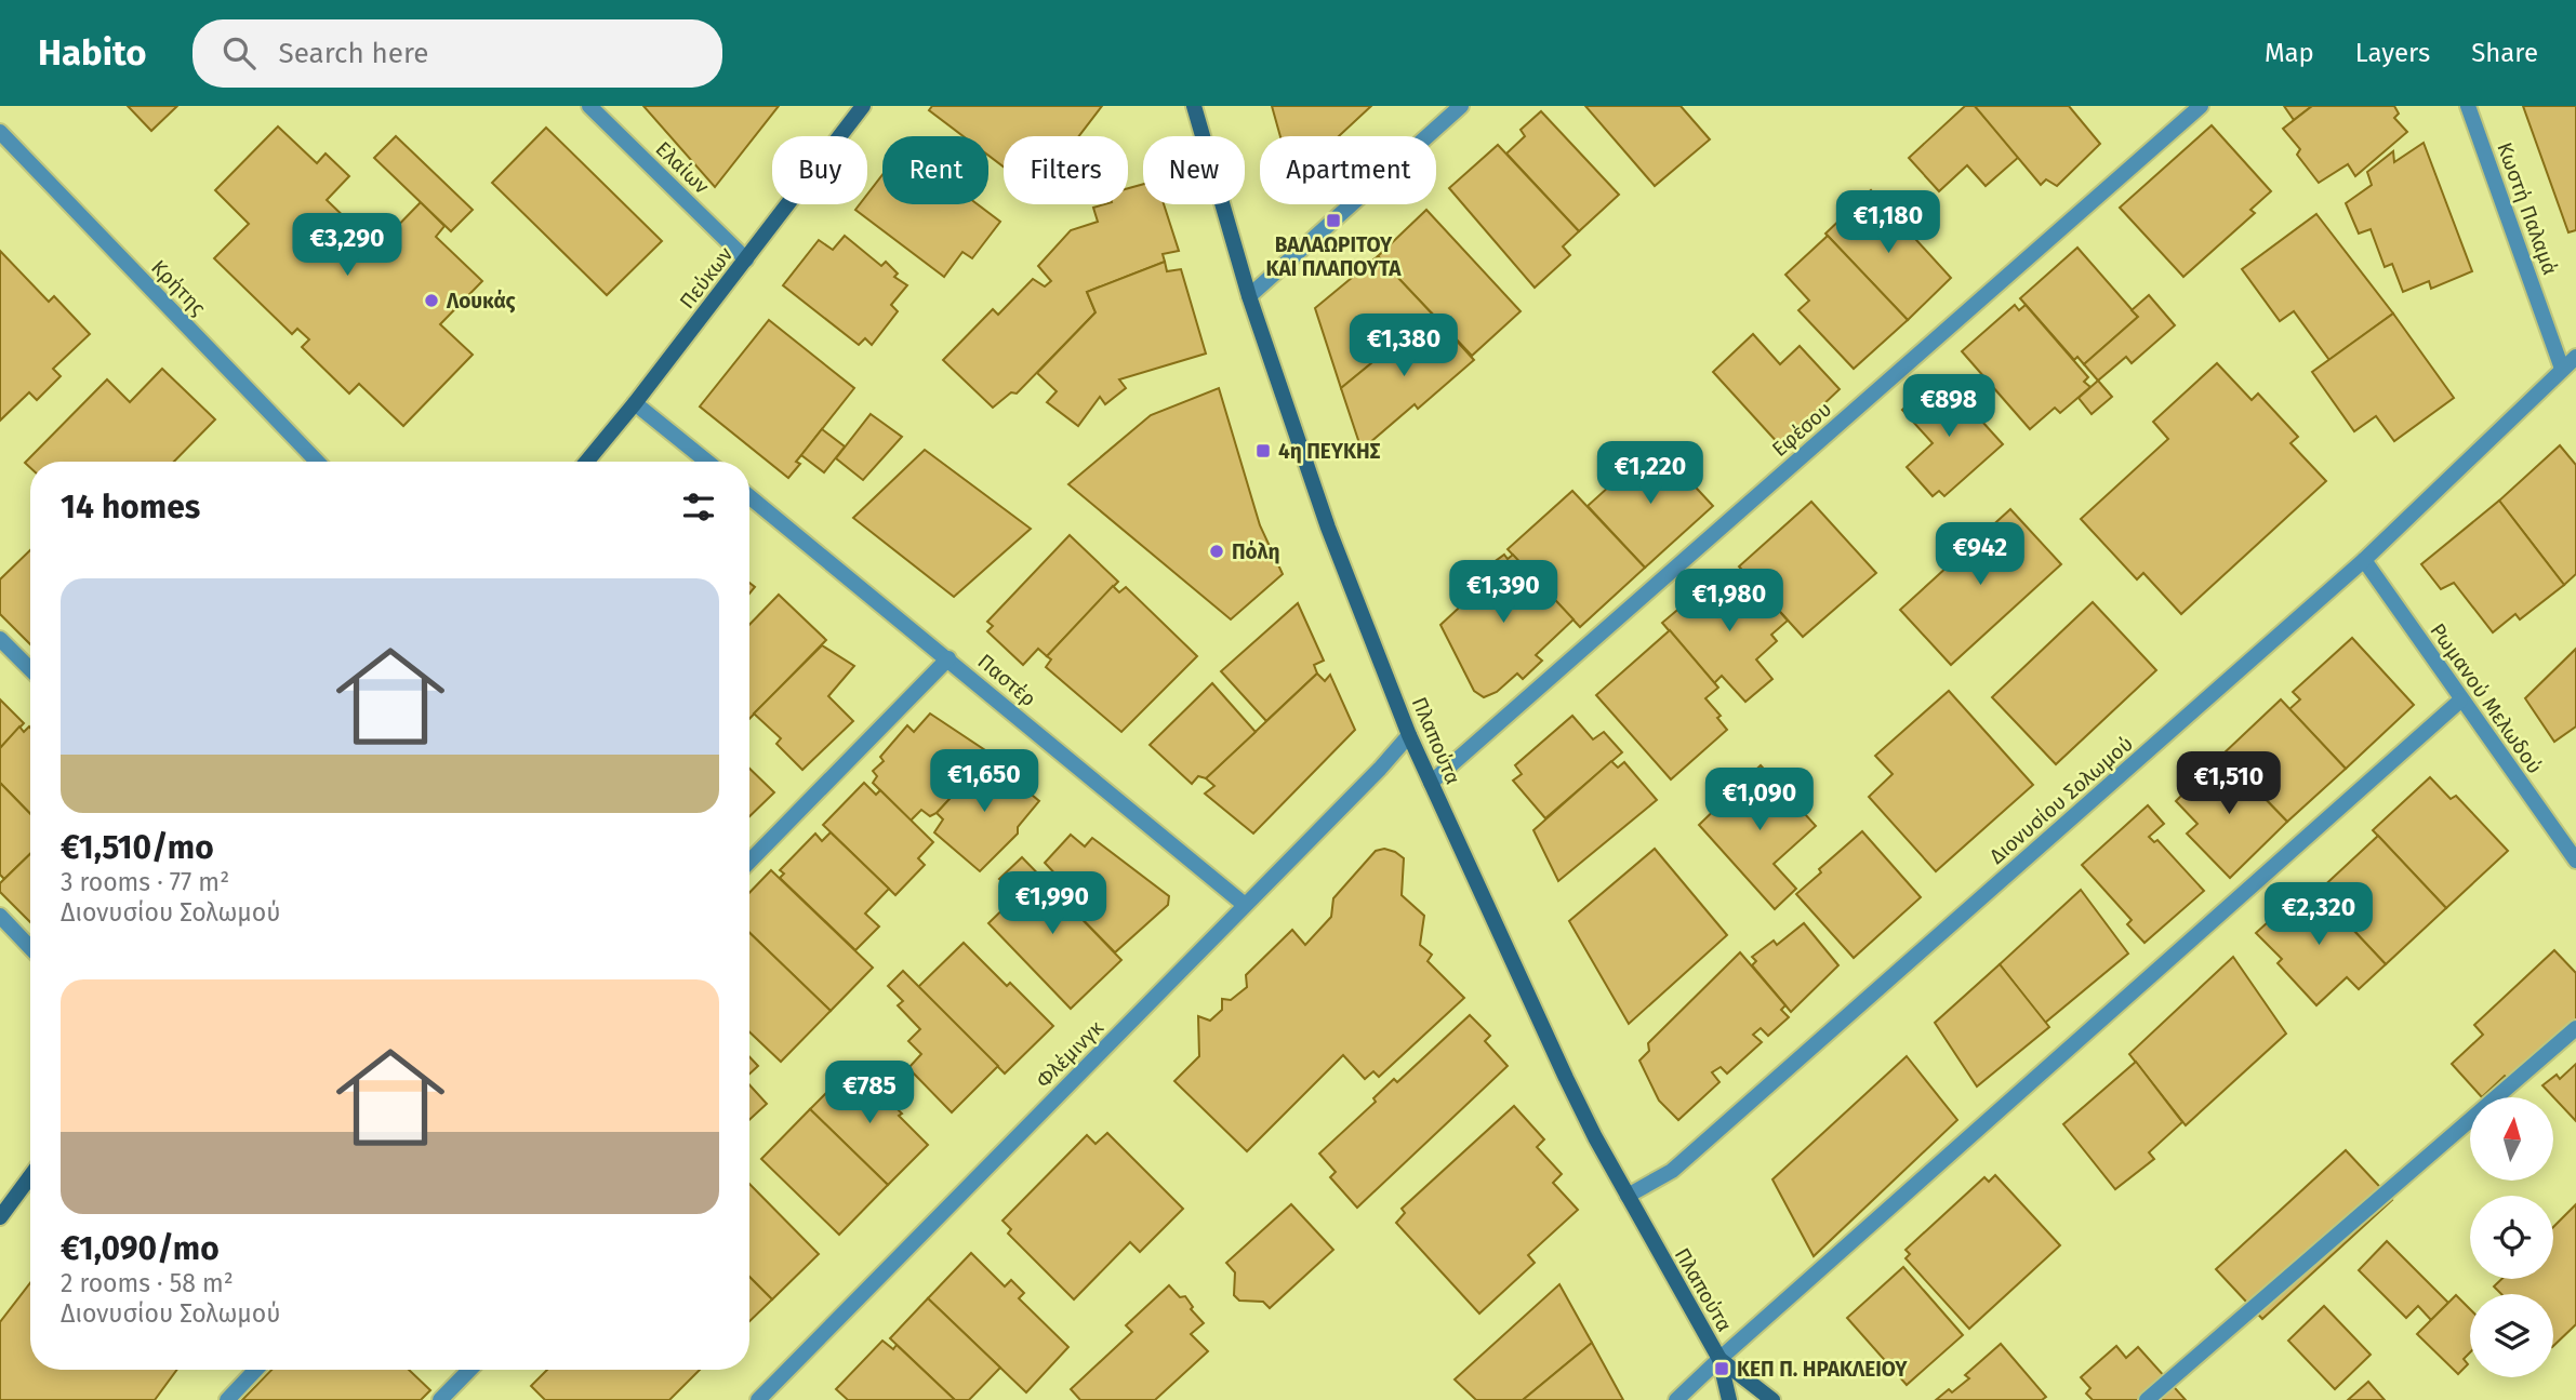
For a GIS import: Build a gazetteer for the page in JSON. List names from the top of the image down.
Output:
{
  "streets": {
    "main road": ["Πεύκων", "Πλαπούτα"],
    "street": [
      "Ελαίων",
      "Κωστή Παλαμά",
      "Κρήτης",
      "Εφέσου",
      "Παστέρ",
      "Ρωμανού Μελωδού",
      "Διονυσίου Σολωμού",
      "Φλέμινγκ"
    ]
  },
  "crossings": [
    ["Ελαίων", "Πεύκων"],
    ["Κωστή Παλαμά", "Διονυσίου Σολωμού"],
    ["Εφέσου", "Πλαπούτα"],
    ["Παστέρ", "Φλέμινγκ"],
    ["Ρωμανού Μελωδού", "Διονυσίου Σολωμού"],
    ["Πλαπούτα", "Διονυσίου Σολωμού"],
    ["Πλαπούτα", "Φλέμινγκ"]
  ],
  "places": {
    "transit": ["ΒΑΛΑΩΡΙΤΟΥ ΚΑΙ ΠΛΑΠΟΥΤΑ", "4η ΠΕΥΚΗΣ", "ΚΕΠ Π. ΗΡΑΚΛΕΙΟΥ"],
    "other": ["Λουκάς", "Πόλη"]
  },
  "north": "top",
  "page": {
    "header": "Habito",
    "search": "Search here",
    "nav": ["Map", "Layers", "Share"],
    "chip": [
      "Buy",
      "Rent",
      "Filters",
      "New",
      "Apartment"
    ],
    "price": [
      "€1,180",
      "€3,290",
      "€1,380",
      "€898",
      "€1,220",
      "€942",
      "€1,390",
      "€1,980",
      "€1,650",
      "€1,510",
      "€1,090",
      "€1,990",
      "€2,320",
      "€785"
    ],
    "heading": "14 homes",
    "list": [
      {
        "name": "€1,510/mo",
        "note": "3 rooms · 77 m² · Διονυσίου Σολωμού"
      },
      {
        "name": "€1,090/mo",
        "note": "2 rooms · 58 m² · Διονυσίου Σολωμού"
      }
    ]
  }
}
